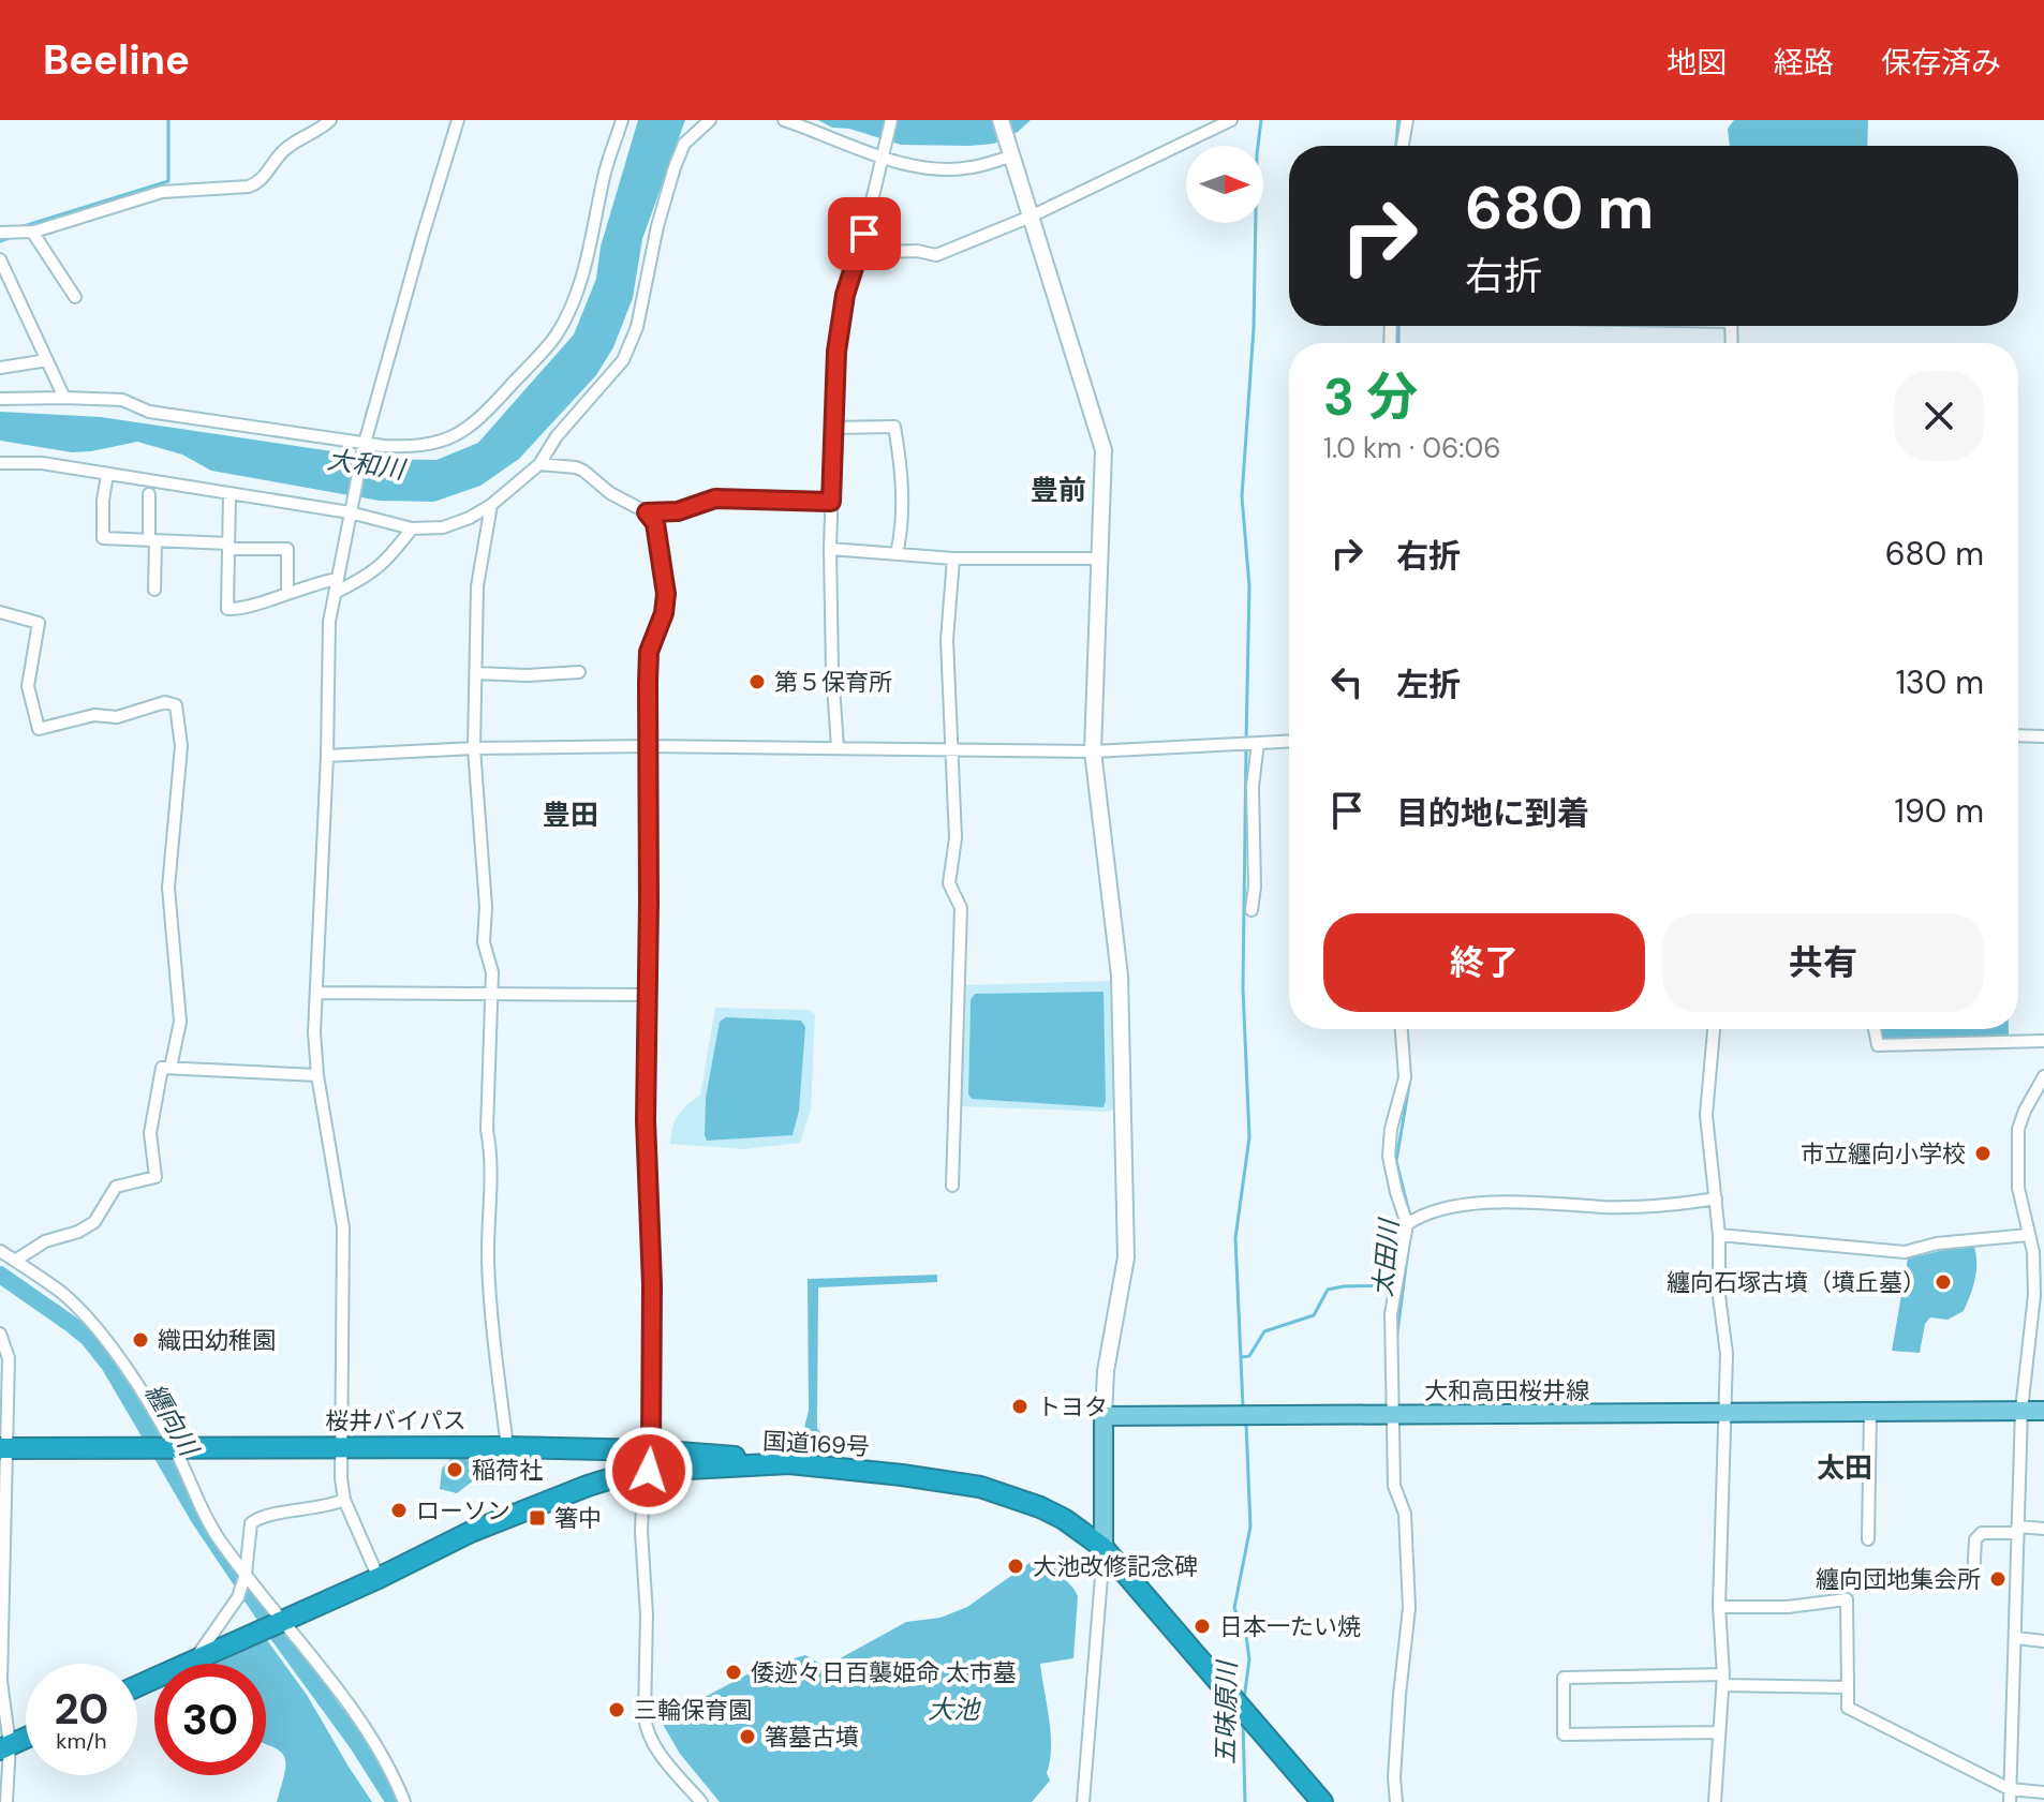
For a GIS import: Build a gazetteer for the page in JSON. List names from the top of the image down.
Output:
{
  "streets": {
    "highway": ["桜井バイパス", "国道169号"],
    "main road": ["大和高田桜井線"]
  },
  "crossings": [
    ["桜井バイパス", "国道169号"]
  ],
  "districts": ["豊前", "豊田", "太田"],
  "water": [
    "大和川",
    "太田川",
    "纒向川",
    "大池",
    "五味原川"
  ],
  "places": {
    "other": [
      "第５保育所",
      "市立纒向小学校",
      "纏向石塚古墳（墳丘墓）",
      "織田幼稚園",
      "トヨタ",
      "稲荷社",
      "ローソン",
      "大池改修記念碑",
      "纏向団地集会所",
      "日本一たい焼",
      "倭迹々日百襲姫命 太市墓",
      "三輪保育園",
      "箸墓古墳"
    ],
    "transit": ["箸中"]
  },
  "north": "right",
  "page": {
    "header": "Beeline",
    "nav": ["地図", "経路", "保存済み"],
    "turn": ["680 m", "右折"],
    "heading": ["3 分", "1.0 km · 06:06"],
    "list": [
      {
        "name": "右折",
        "value": "680 m"
      },
      {
        "name": "左折",
        "value": "130 m"
      },
      {
        "name": "目的地に到着",
        "value": "190 m"
      }
    ],
    "buttons": ["終了", "共有"],
    "speed": "20 km/h",
    "limit": "30"
  }
}
